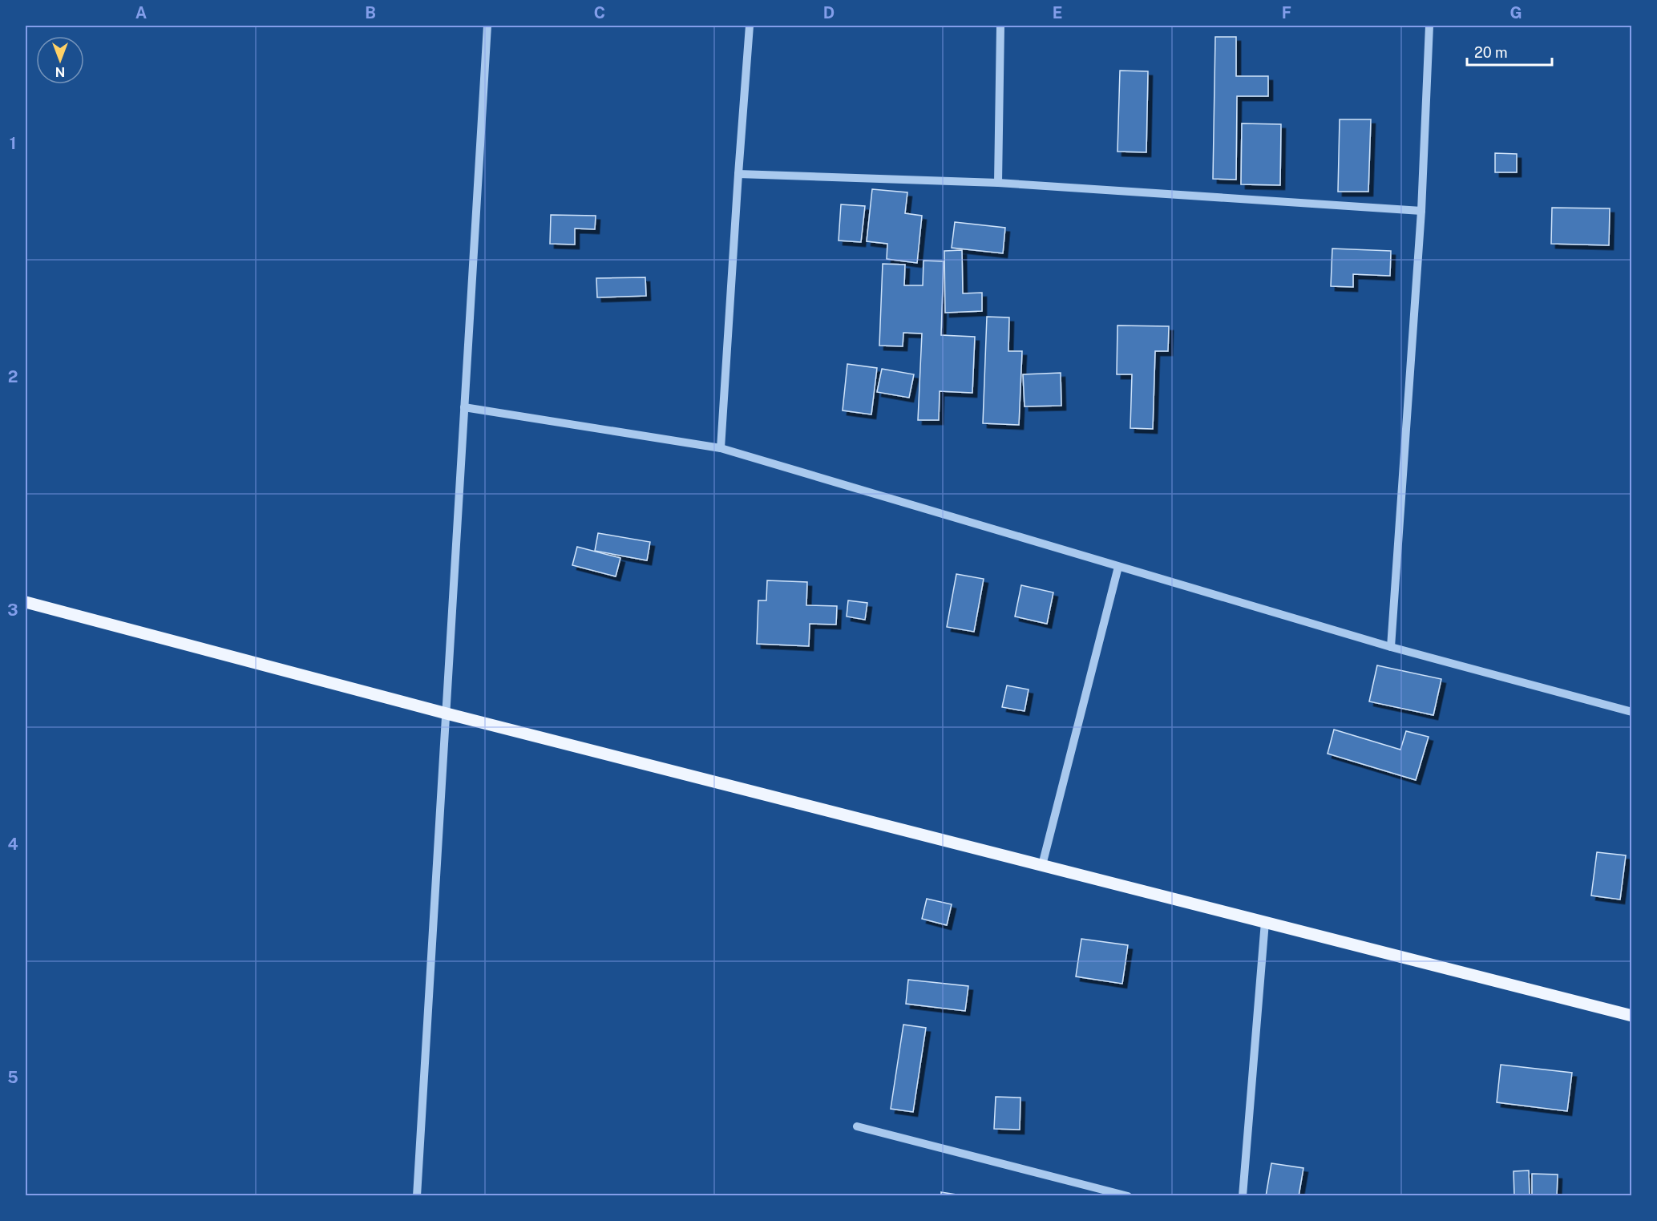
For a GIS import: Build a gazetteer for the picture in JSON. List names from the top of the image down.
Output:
{
  "scale_bar": "20 m",
  "north": "bottom",
  "grid": {
    "columns": [
      "A",
      "B",
      "C",
      "D",
      "E",
      "F",
      "G"
    ],
    "rows": [
      "1",
      "2",
      "3",
      "4",
      "5"
    ]
  }
}
